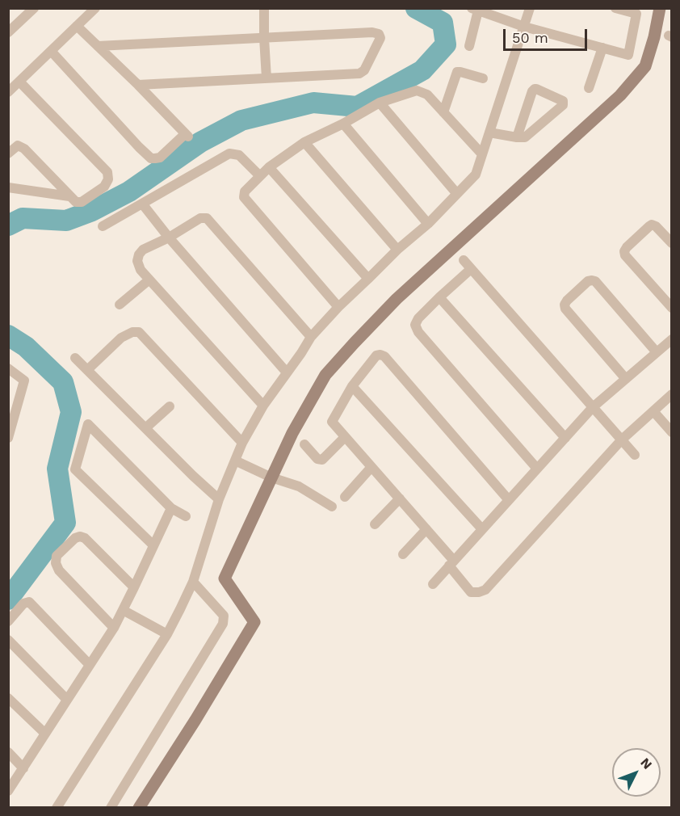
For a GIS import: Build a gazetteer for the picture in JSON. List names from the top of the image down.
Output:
{
  "scale_bar": "50 m",
  "north": "top right"
}
